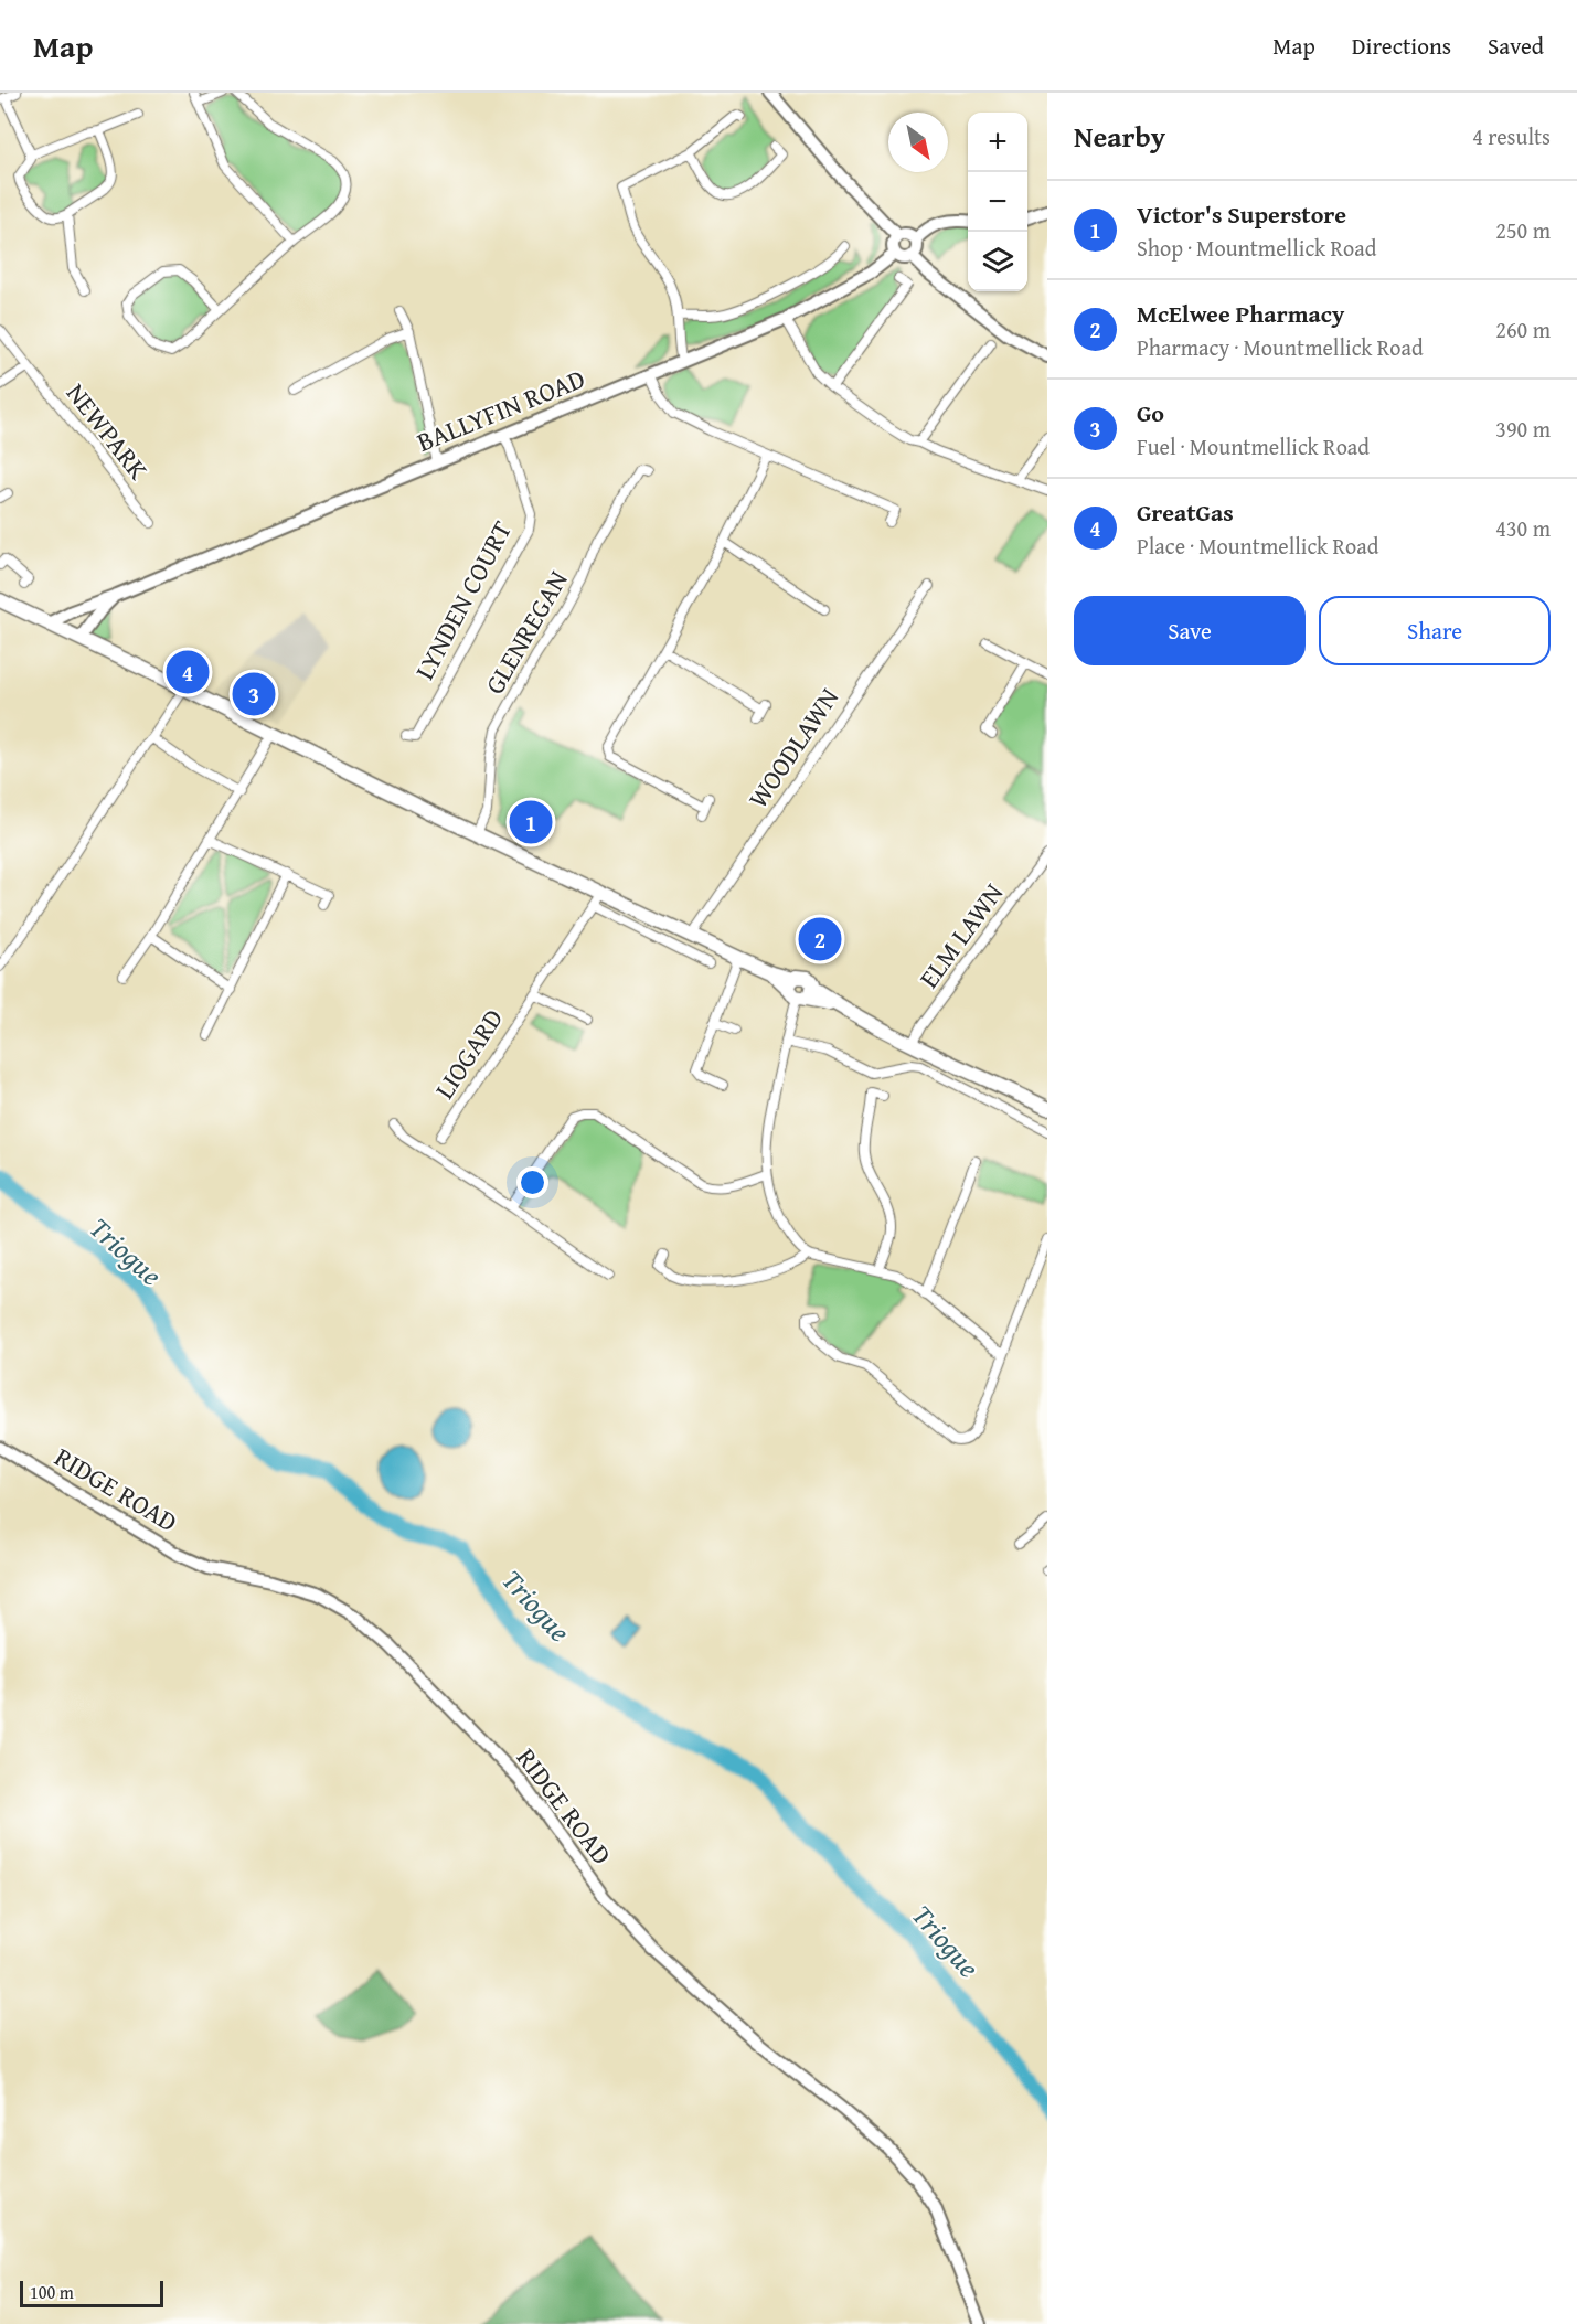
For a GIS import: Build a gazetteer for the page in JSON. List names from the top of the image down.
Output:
{
  "streets": {
    "street": [
      "BALLYFIN ROAD",
      "NEWPARK",
      "LYNDEN COURT",
      "GLENREGAN",
      "WOODLAWN",
      "ELM LAWN",
      "LIOGARD",
      "RIDGE ROAD"
    ]
  },
  "crossings": [
    ["BALLYFIN ROAD", "LYNDEN COURT"]
  ],
  "water": ["Triogue"],
  "scale_bar": "100 m",
  "north": "bottom right",
  "page": {
    "header": "Map",
    "nav": ["Map", "Directions", "Saved"],
    "heading": ["Nearby", "4 results"],
    "map_buttons": ["+", "−"],
    "list": [
      {
        "mark": "1",
        "name": "Victor's Superstore",
        "note": "Shop · Mountmellick Road",
        "value": "250 m"
      },
      {
        "mark": "2",
        "name": "McElwee Pharmacy",
        "note": "Pharmacy · Mountmellick Road",
        "value": "260 m"
      },
      {
        "mark": "3",
        "name": "Go",
        "note": "Fuel · Mountmellick Road",
        "value": "390 m"
      },
      {
        "mark": "4",
        "name": "GreatGas",
        "note": "Place · Mountmellick Road",
        "value": "430 m"
      }
    ],
    "buttons": ["Save", "Share"],
    "pins": [
      "4",
      "3",
      "1",
      "2"
    ],
    "scale": "100 m"
  }
}
